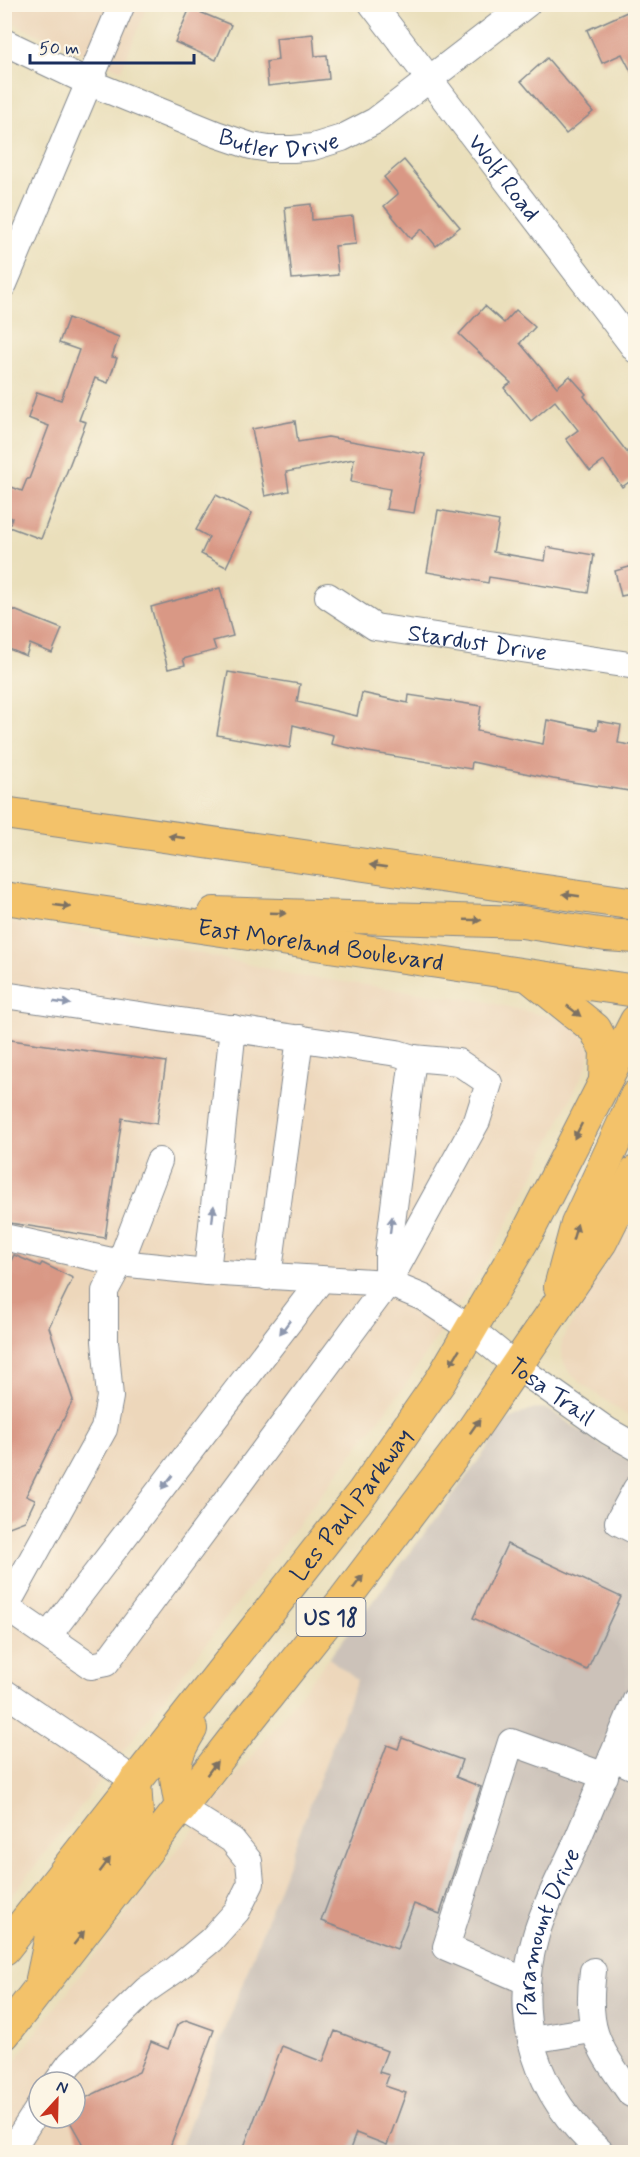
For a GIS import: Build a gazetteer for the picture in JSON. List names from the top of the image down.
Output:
{
  "streets": {
    "main road": ["East Moreland Boulevard", "Les Paul Parkway", "US 18"],
    "street": [
      "Butler Drive",
      "Wolf Road",
      "Stardust Drive",
      "Tosa Trail",
      "Paramount Drive"
    ]
  },
  "crossings": [
    ["Butler Drive", "Wolf Road"],
    ["Tosa Trail", "Les Paul Parkway"],
    ["Tosa Trail", "US 18"]
  ],
  "scale_bar": "50 m",
  "north": "top"
}
